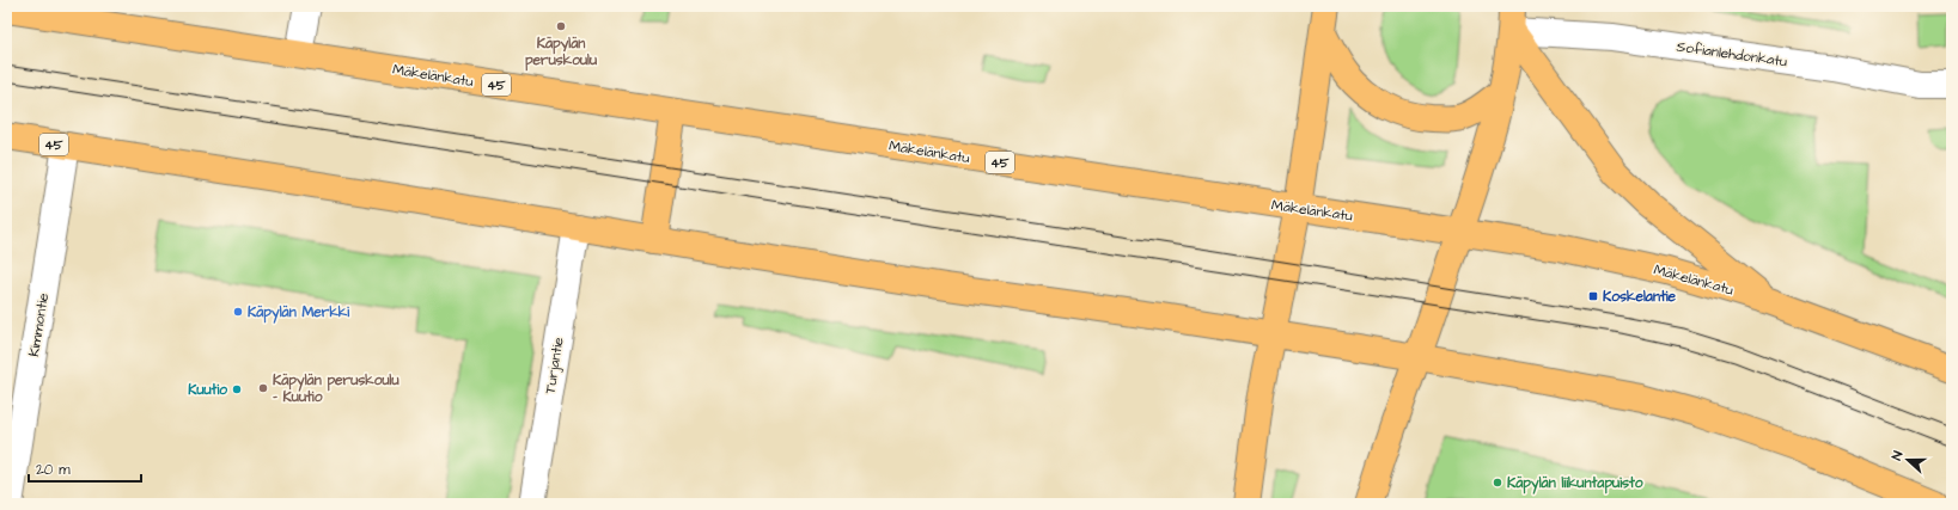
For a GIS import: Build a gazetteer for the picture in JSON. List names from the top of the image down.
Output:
{
  "streets": {
    "main road": ["Mäkelänkatu", "45"],
    "street": ["Sofianlehdonkatu", "Kimmontie", "Turjantie"]
  },
  "crossings": [
    ["45", "Kimmontie"],
    ["45", "Turjantie"]
  ],
  "places": {
    "other": [
      "Käpylän peruskoulu",
      "Käpylän Merkki",
      "Käpylän peruskoulu - Kuutio",
      "Kuutio",
      "Käpylän liikuntapuisto"
    ],
    "transit": ["Koskelantie"]
  },
  "scale_bar": "20 m",
  "north": "left"
}
